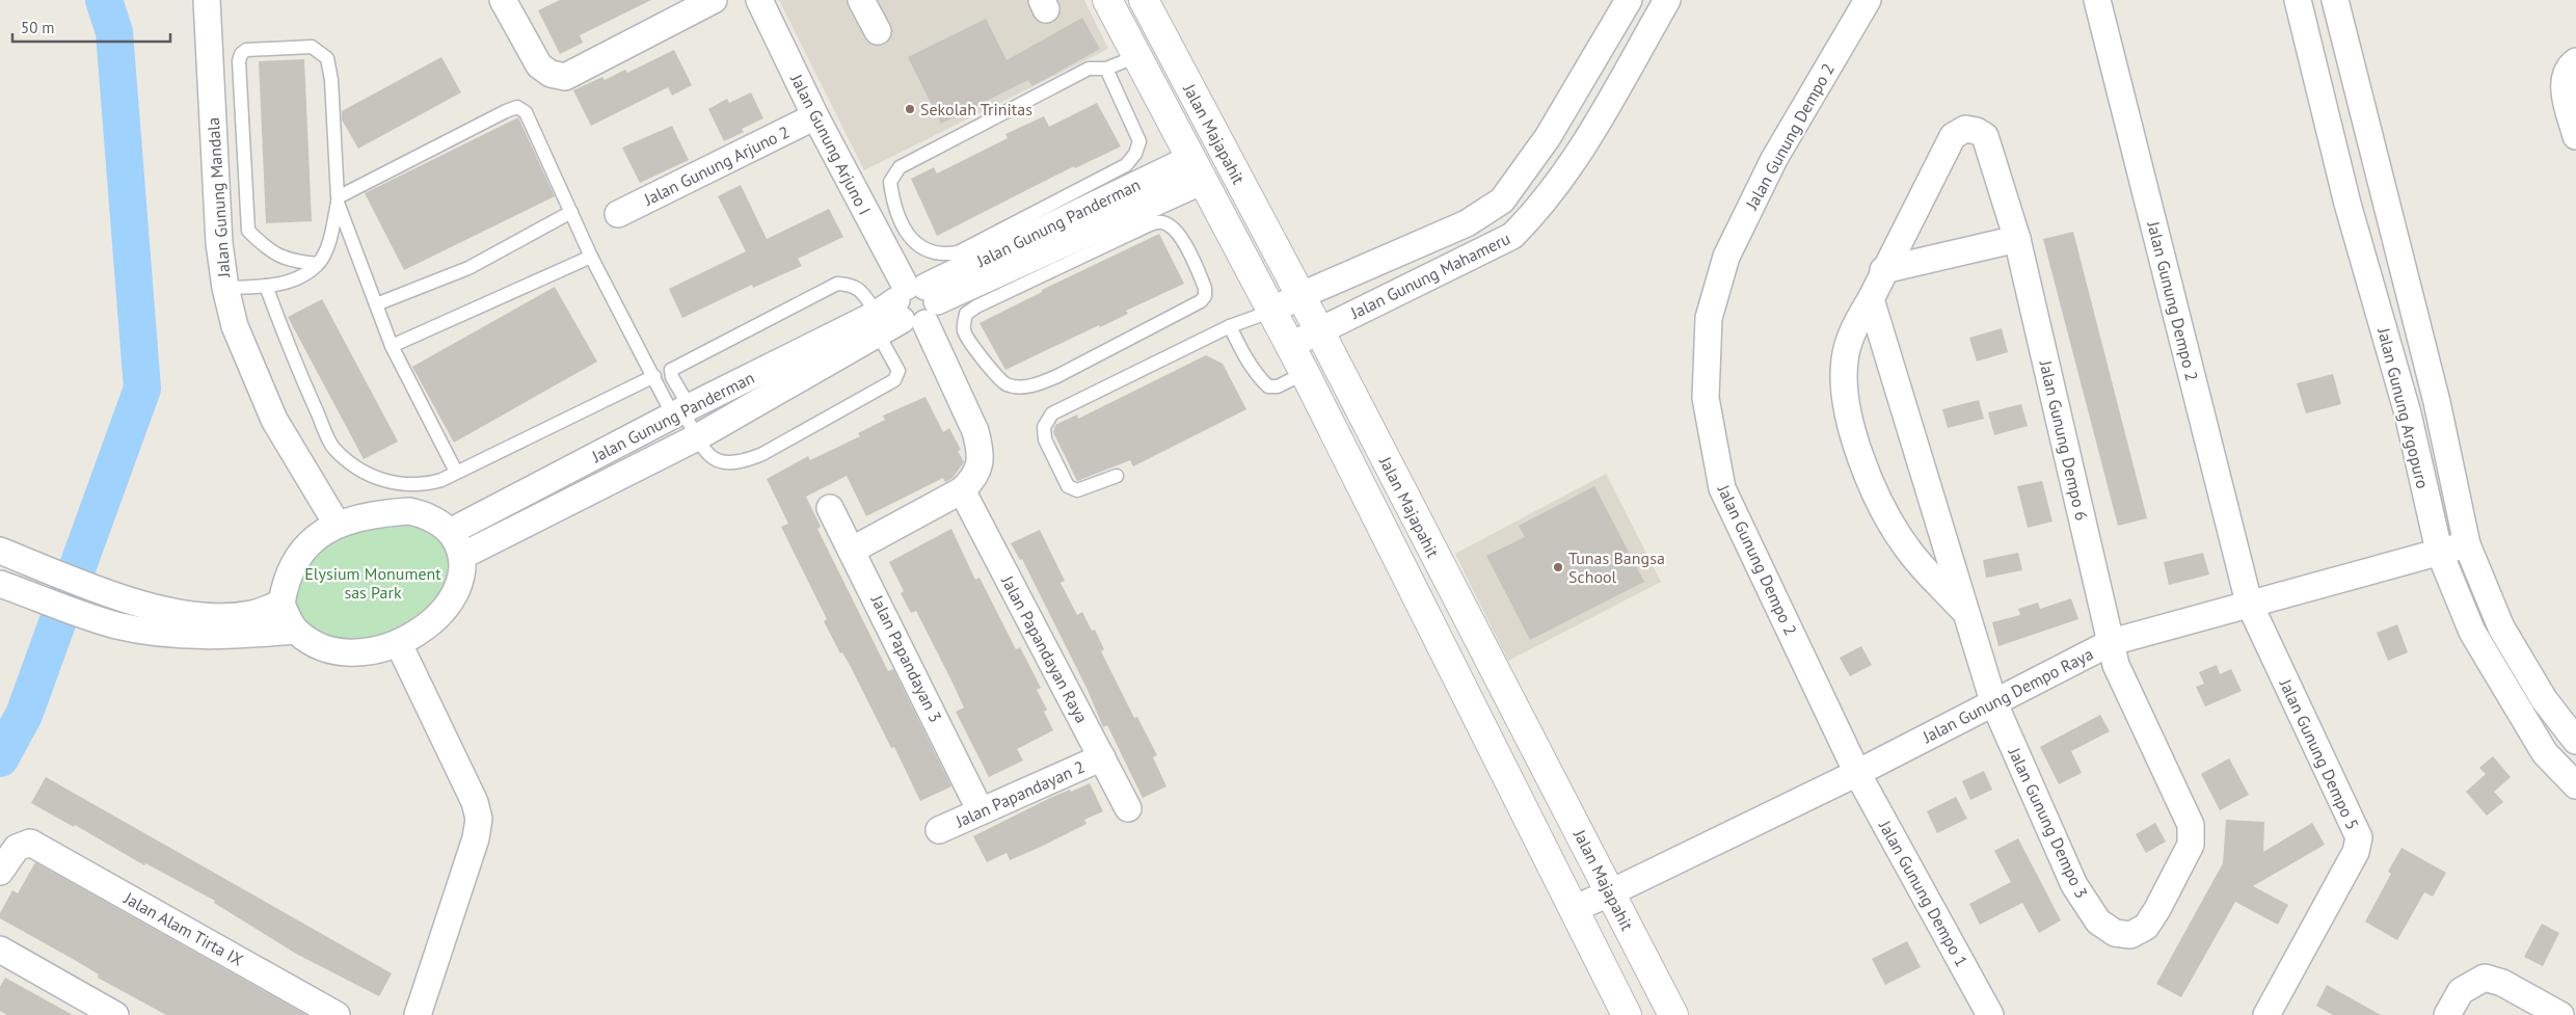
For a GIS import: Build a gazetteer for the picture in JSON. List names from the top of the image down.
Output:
{
  "streets": {
    "street": [
      "Jalan Majapahit",
      "Jalan Gunung Dempo 2",
      "Jalan Gunung Arjuno I",
      "Jalan Gunung Arjuno 2",
      "Jalan Gunung Mandala",
      "Jalan Gunung Panderman",
      "Jalan Gunung Mahameru",
      "Jalan Gunung Argopuro",
      "Jalan Gunung Dempo 6",
      "Jalan Papandayan Raya",
      "Jalan Papandayan 3",
      "Jalan Gunung Dempo Raya",
      "Jalan Gunung Dempo 5",
      "Jalan Papandayan 2",
      "Jalan Gunung Dempo 3",
      "Jalan Gunung Dempo 1",
      "Jalan Alam Tirta IX"
    ]
  },
  "crossings": [
    ["Jalan Majapahit", "Jalan Gunung Panderman"],
    ["Jalan Majapahit", "Jalan Gunung Mahameru"],
    ["Jalan Majapahit", "Jalan Gunung Dempo Raya"],
    ["Jalan Gunung Dempo 2", "Jalan Gunung Dempo Raya"],
    ["Jalan Gunung Dempo 2", "Jalan Gunung Dempo 5"],
    ["Jalan Gunung Dempo 2", "Jalan Gunung Dempo 1"],
    ["Jalan Gunung Arjuno I", "Jalan Gunung Arjuno 2"],
    ["Jalan Gunung Arjuno I", "Jalan Gunung Panderman"],
    ["Jalan Gunung Arjuno I", "Jalan Papandayan Raya"],
    ["Jalan Gunung Mandala", "Jalan Gunung Panderman"],
    ["Jalan Gunung Argopuro", "Jalan Gunung Dempo Raya"],
    ["Jalan Gunung Dempo 6", "Jalan Gunung Dempo Raya"],
    ["Jalan Gunung Dempo 6", "Jalan Gunung Dempo 3"],
    ["Jalan Papandayan Raya", "Jalan Papandayan 2"],
    ["Jalan Papandayan 3", "Jalan Papandayan 2"],
    ["Jalan Gunung Dempo Raya", "Jalan Gunung Dempo 5"],
    ["Jalan Gunung Dempo Raya", "Jalan Gunung Dempo 3"],
    ["Jalan Gunung Dempo Raya", "Jalan Gunung Dempo 1"]
  ],
  "parks": ["Elysium Monument sas Park"],
  "places": ["Sekolah Trinitas", "Tunas Bangsa School"],
  "scale_bar": "50 m"
}
